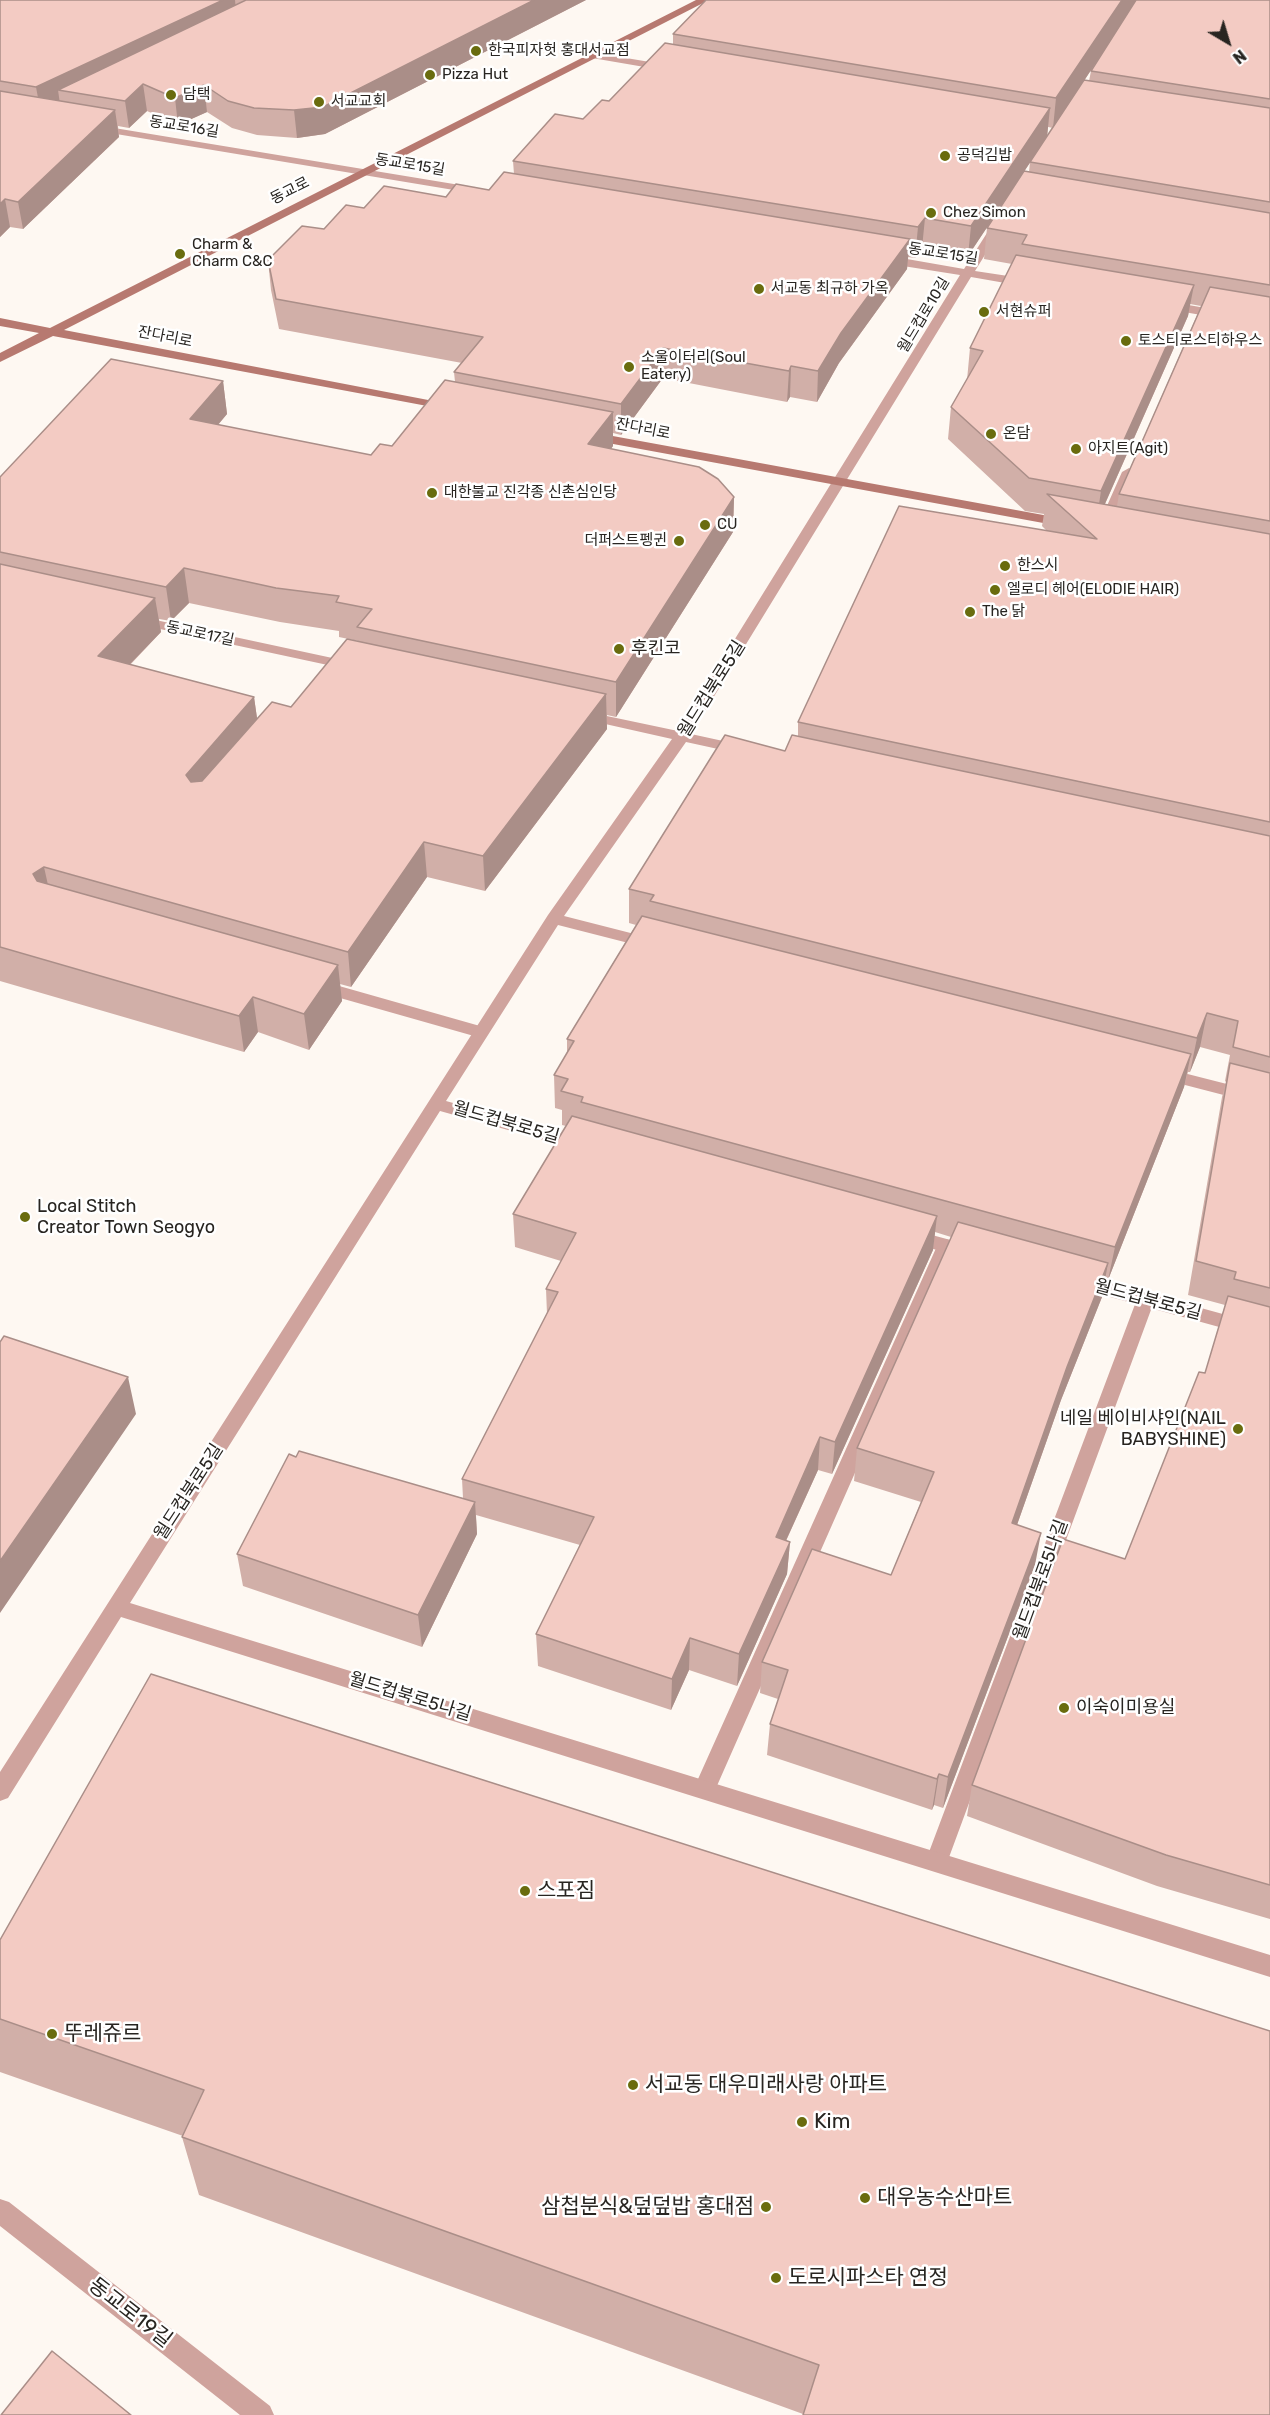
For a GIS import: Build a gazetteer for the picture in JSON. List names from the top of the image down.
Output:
{
  "streets": {
    "street": [
      "동교로16길",
      "동교로15길",
      "동교로",
      "월드컵로10길",
      "잔다리로",
      "동교로17길",
      "월드컵북로5길",
      "월드컵북로5나길",
      "동교로19길"
    ]
  },
  "crossings": [
    ["동교로16길", "동교로15길"],
    ["동교로16길", "동교로"],
    ["동교로15길", "동교로"],
    ["동교로15길", "월드컵로10길"],
    ["동교로", "잔다리로"],
    ["월드컵로10길", "잔다리로"],
    ["월드컵로10길", "월드컵북로5길"],
    ["잔다리로", "월드컵북로5길"],
    ["월드컵북로5길", "월드컵북로5나길"]
  ],
  "places": [
    "한국피자헛 홍대서교점",
    "Pizza Hut",
    "담택",
    "서교교회",
    "공덕김밥",
    "Chez Simon",
    "Charm & Charm C&C",
    "서교동 최규하 가옥",
    "서현슈퍼",
    "토스티로스티하우스",
    "소울이터리(Soul Eatery)",
    "온담",
    "아지트(Agit)",
    "대한불교 진각종 신촌심인당",
    "CU",
    "더퍼스트펭귄",
    "한스시",
    "엘로디 헤어(ELODIE HAIR)",
    "The 닭",
    "후킨코",
    "Local Stitch Creator Town Seogyo",
    "네일 베이비샤인(NAIL BABYSHINE)",
    "이숙이미용실",
    "스포짐",
    "뚜레쥬르",
    "서교동 대우미래사랑 아파트",
    "Kim",
    "대우농수산마트",
    "삼첩분식&덮덮밥 홍대점",
    "도로시파스타 연정"
  ],
  "north": "bottom right"
}
